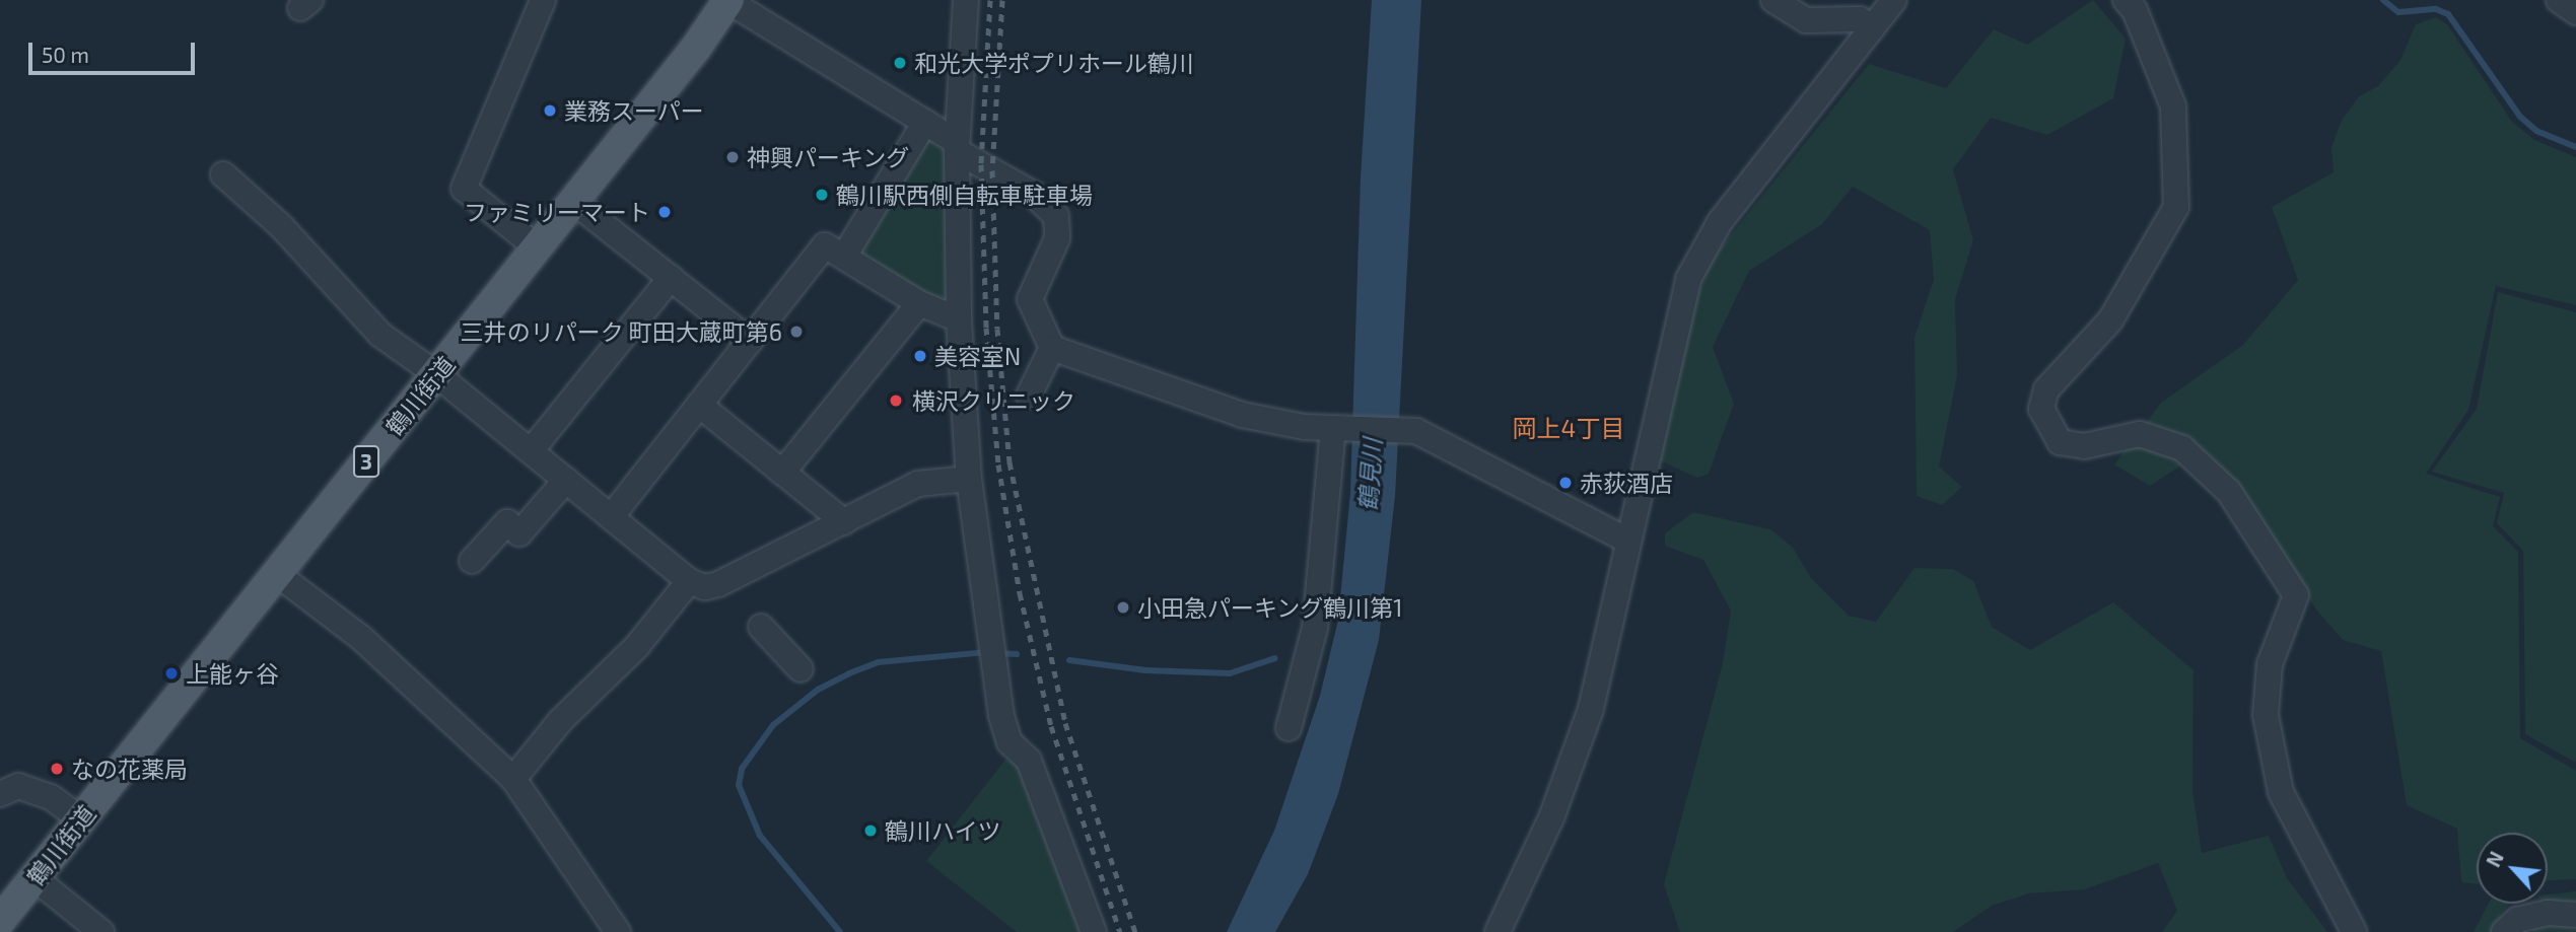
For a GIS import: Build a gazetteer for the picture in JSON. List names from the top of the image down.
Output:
{
  "streets": {
    "main road": ["鶴川街道", "3"]
  },
  "districts": ["岡上4丁目"],
  "water": ["鶴見川"],
  "places": [
    "和光大学ポプリホール鶴川",
    "業務スーパー",
    "神興パーキング",
    "鶴川駅西側自転車駐車場",
    "ファミリーマート",
    "三井のリパーク 町田大蔵町第6",
    "美容室N",
    "横沢クリニック",
    "赤荻酒店",
    "小田急パーキング鶴川第1",
    "上能ヶ谷",
    "なの花薬局",
    "鶴川ハイツ"
  ],
  "scale_bar": "50 m",
  "north": "top left"
}
